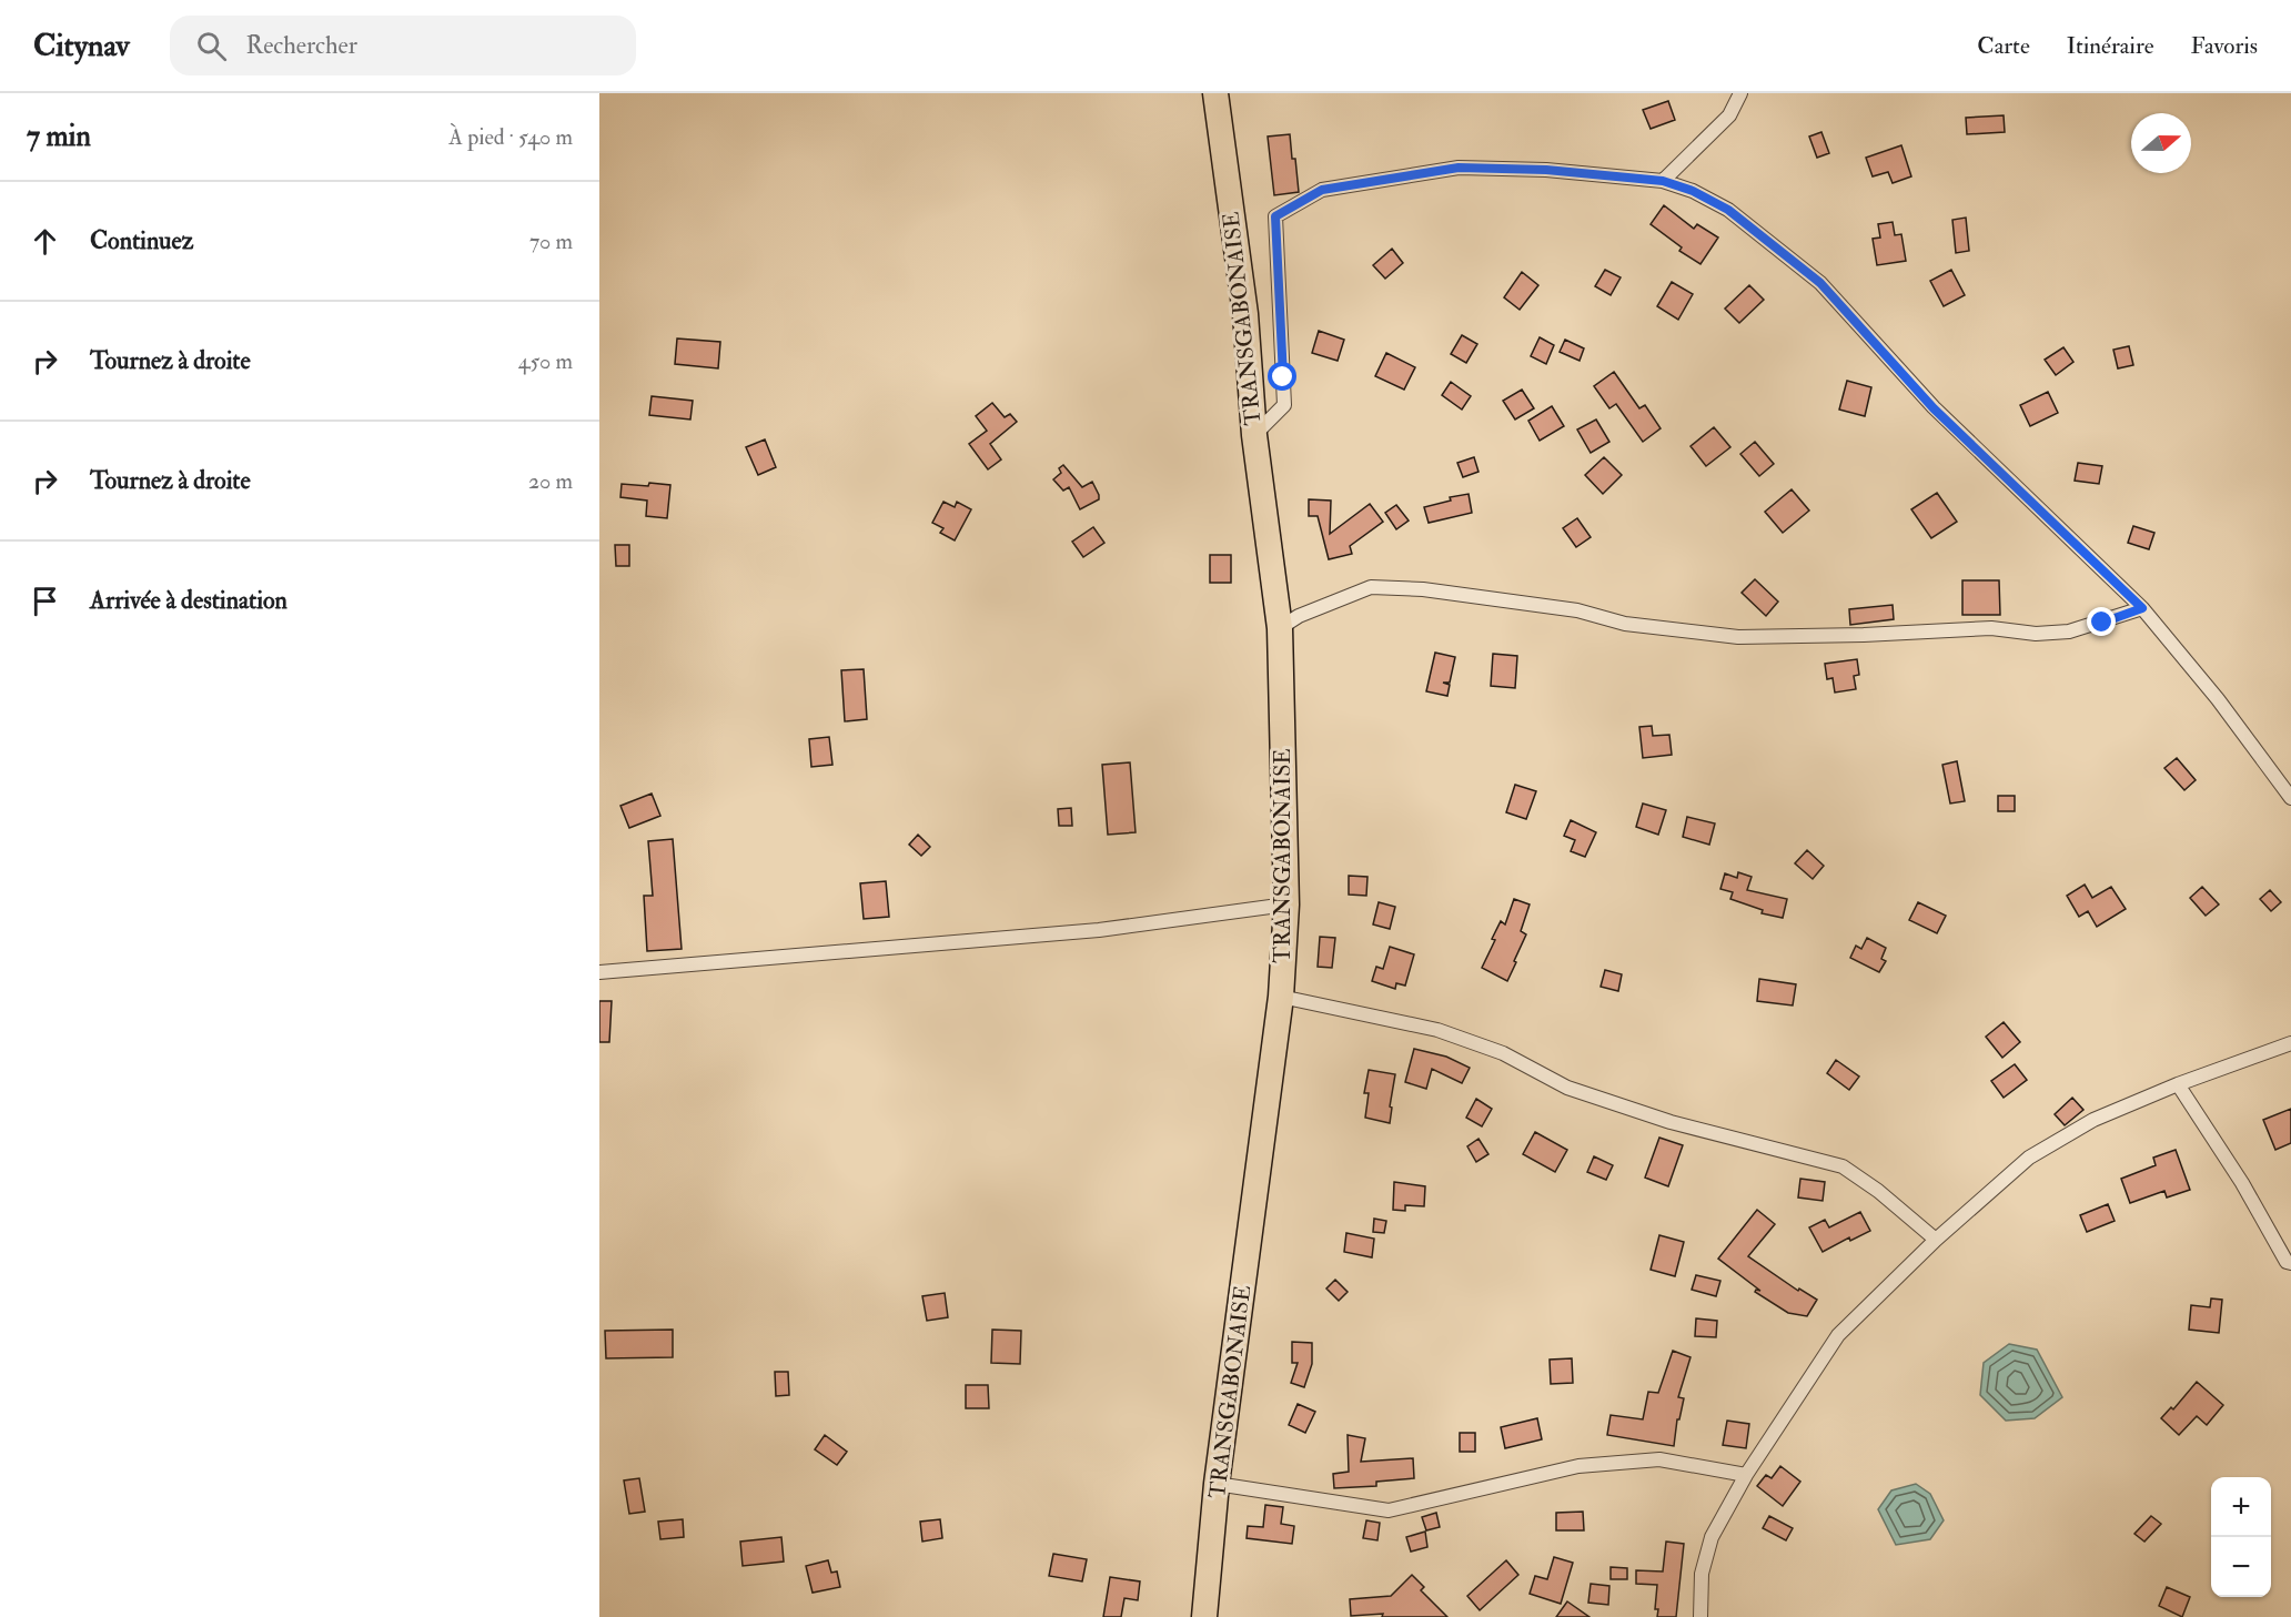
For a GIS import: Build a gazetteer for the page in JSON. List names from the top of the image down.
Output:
{
  "streets": {
    "highway": ["TRANSGABONAISE"]
  },
  "north": "right",
  "page": {
    "header": "Citynav",
    "search": "Rechercher",
    "nav": ["Carte", "Itinéraire", "Favoris"],
    "heading": ["7 min", "À pied · 540 m"],
    "list": [
      ["Continuez", "70 m"],
      ["Tournez à droite", "450 m"],
      ["Tournez à droite", "20 m"],
      "Arrivée à destination"
    ],
    "map_buttons": ["+", "−"]
  }
}
